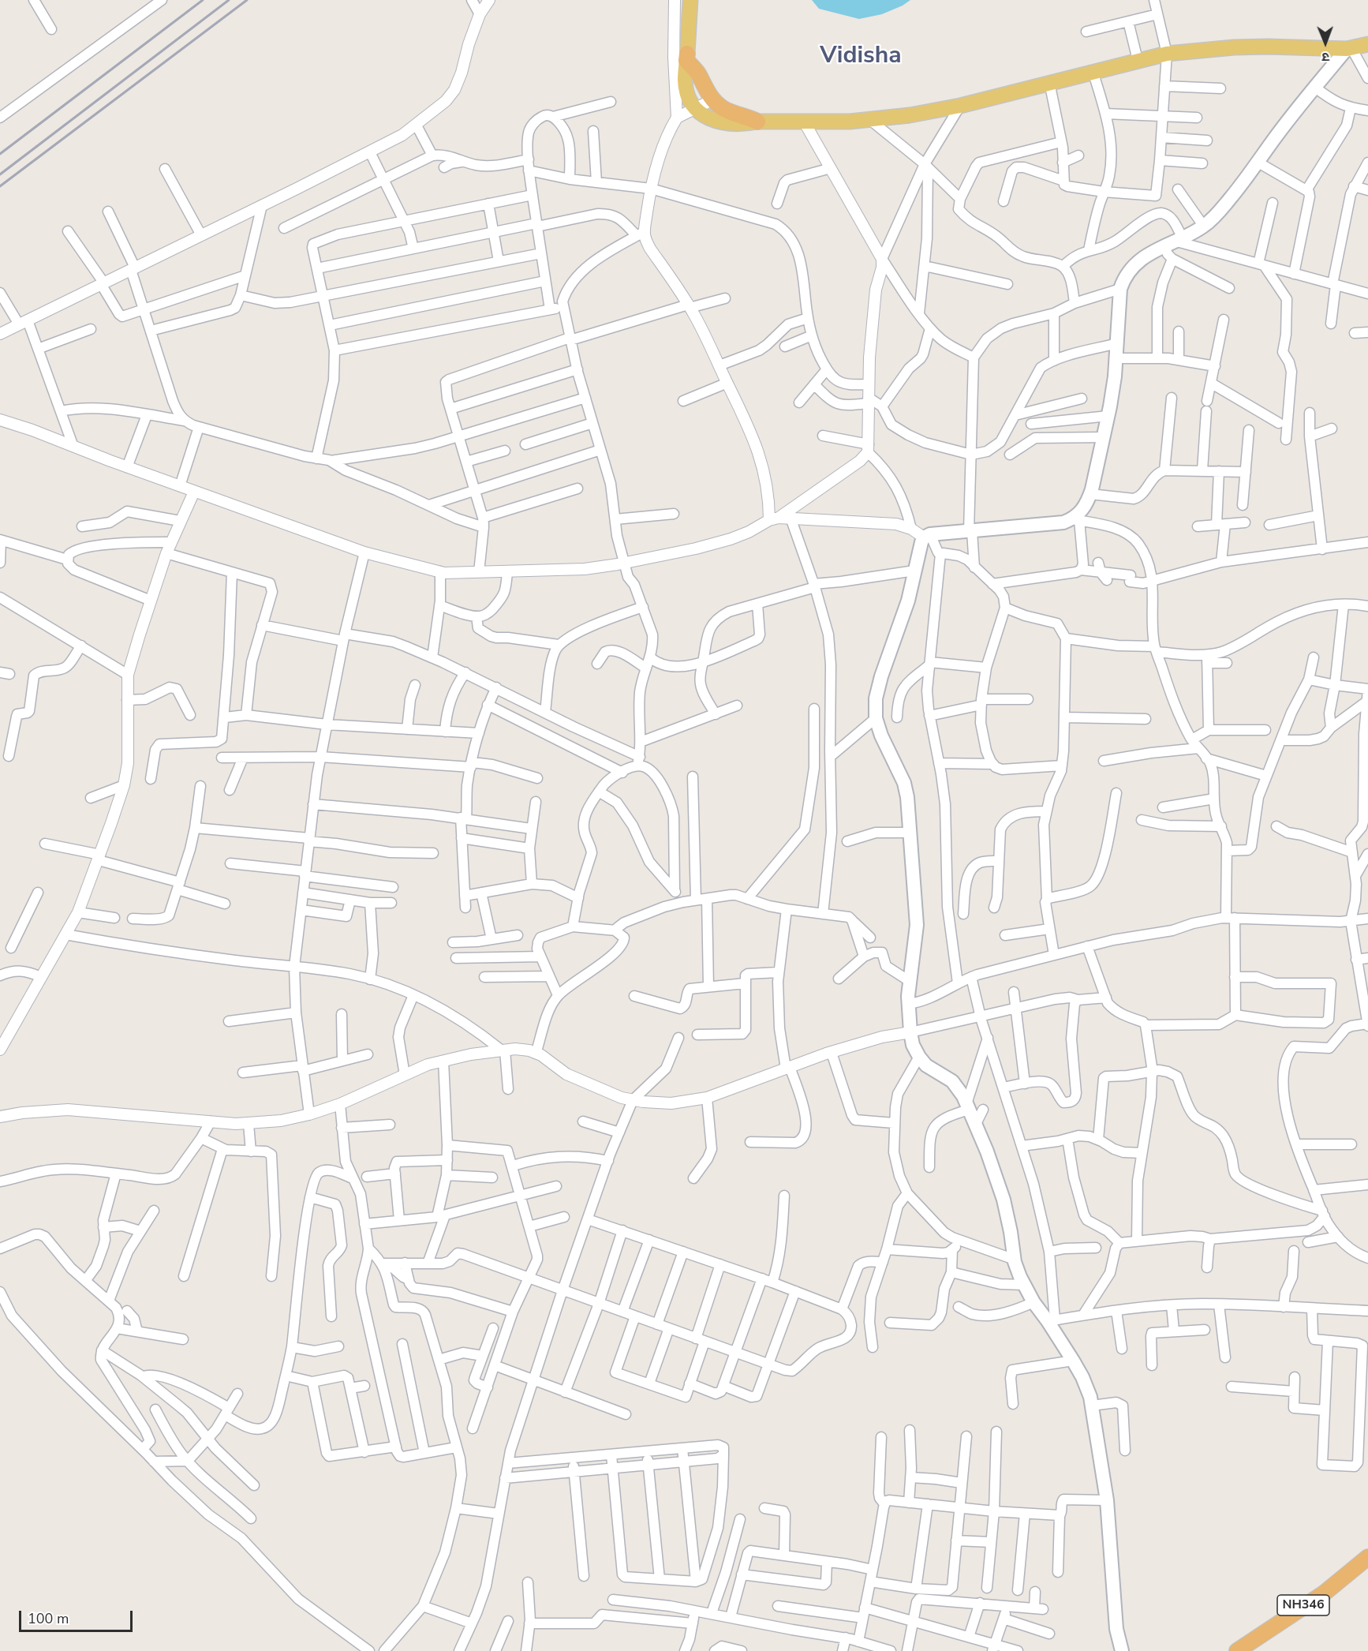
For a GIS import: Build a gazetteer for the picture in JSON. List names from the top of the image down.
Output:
{
  "streets": {
    "highway": ["NH346"]
  },
  "districts": ["Vidisha"],
  "scale_bar": "100 m",
  "north": "bottom"
}
